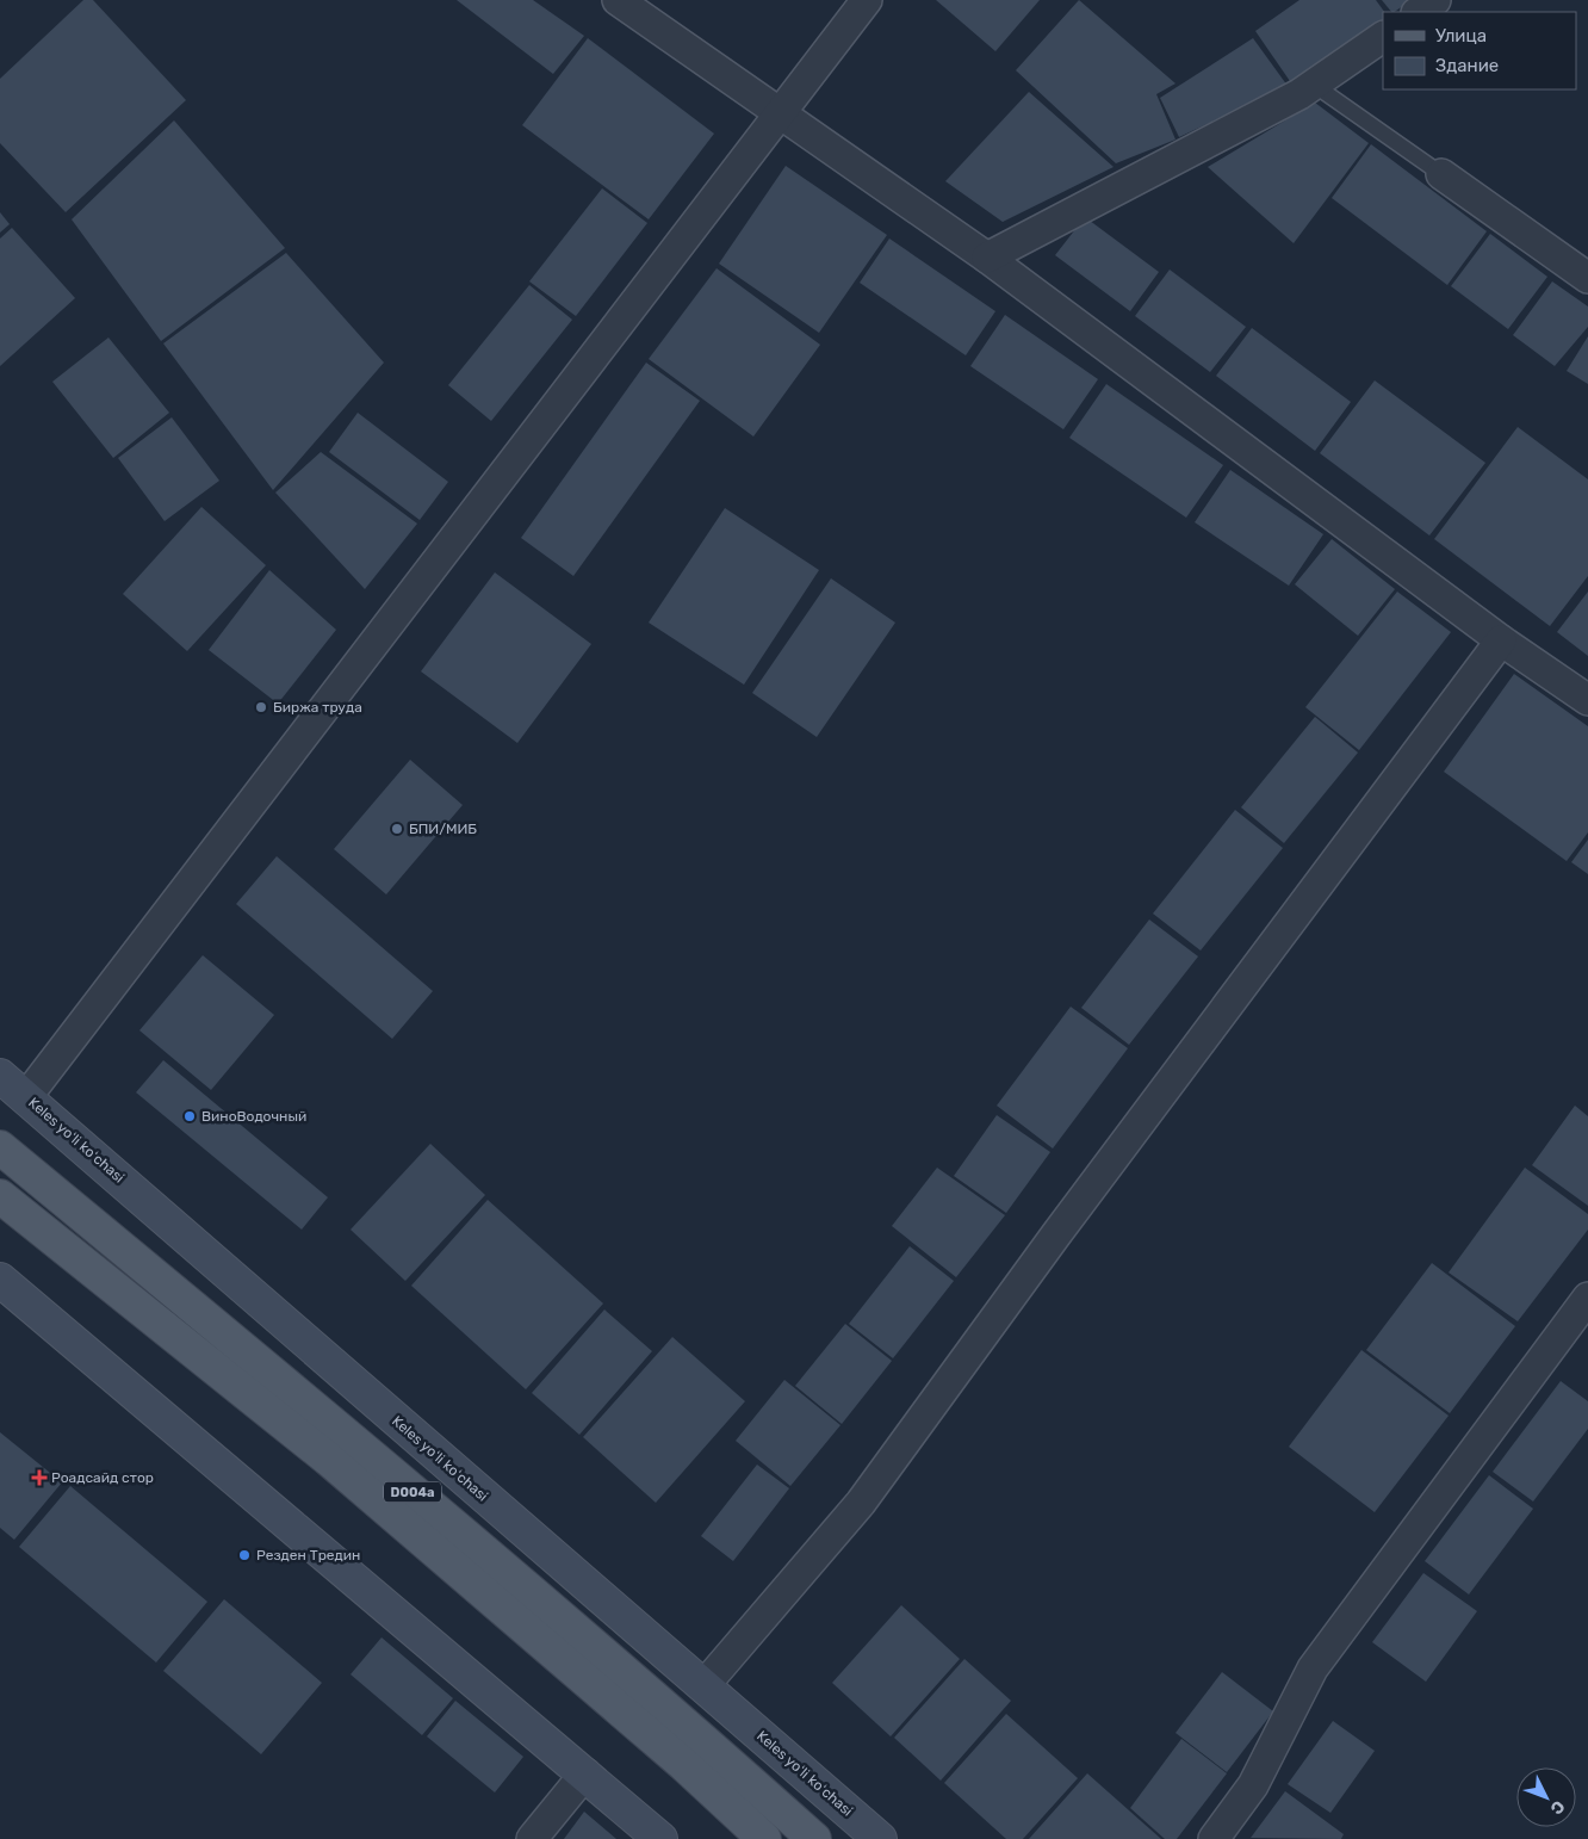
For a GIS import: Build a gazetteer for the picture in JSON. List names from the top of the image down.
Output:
{
  "streets": {
    "main road": ["Keles yoʻli koʻchasi", "D004a"]
  },
  "places": {
    "other": [
      "Биржа труда",
      "БПИ/МИБ",
      "ВиноВодочный",
      "Резден Тредин"
    ],
    "health": ["Роадсайд стор"]
  },
  "legend": ["Улица", "Здание"],
  "north": "bottom right"
}
